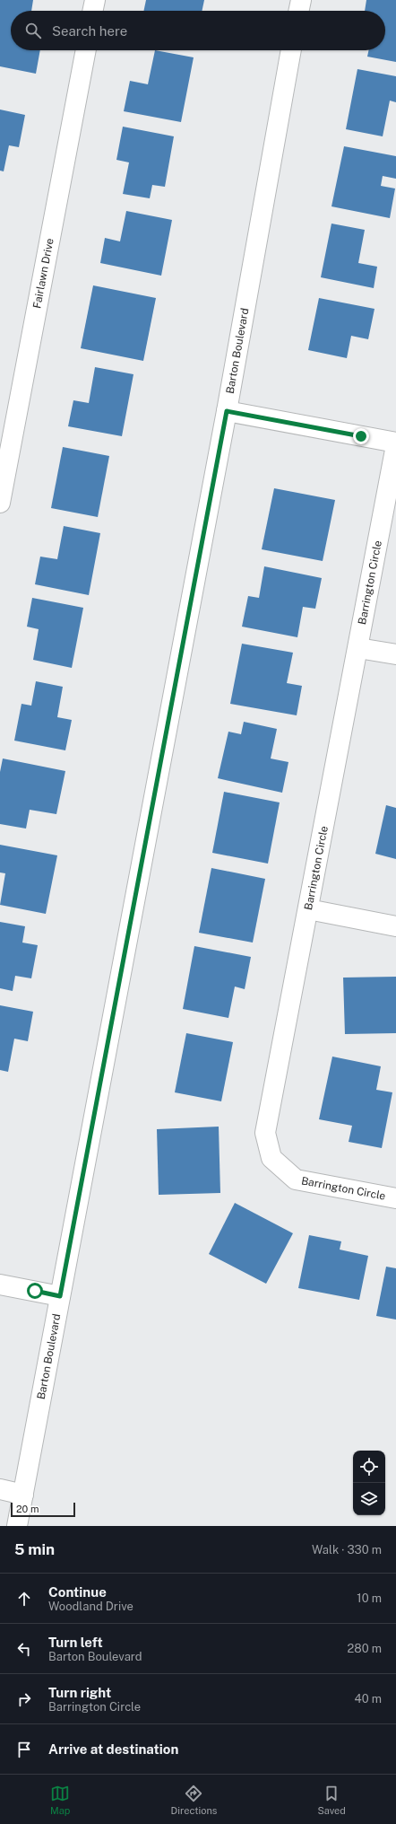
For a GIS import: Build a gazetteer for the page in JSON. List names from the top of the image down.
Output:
{
  "streets": {
    "street": ["Fairlawn Drive", "Barton Boulevard", "Barrington Circle"]
  },
  "crossings": [
    ["Barton Boulevard", "Barrington Circle"]
  ],
  "scale_bar": "20 m",
  "page": {
    "search": "Search here",
    "scale": "20 m",
    "heading": ["5 min", "Walk · 330 m"],
    "list": [
      ["Continue", "Woodland Drive", "10 m"],
      ["Turn left", "Barton Boulevard", "280 m"],
      ["Turn right", "Barrington Circle", "40 m"],
      "Arrive at destination"
    ],
    "nav": ["Map", "Directions", "Saved"]
  }
}
